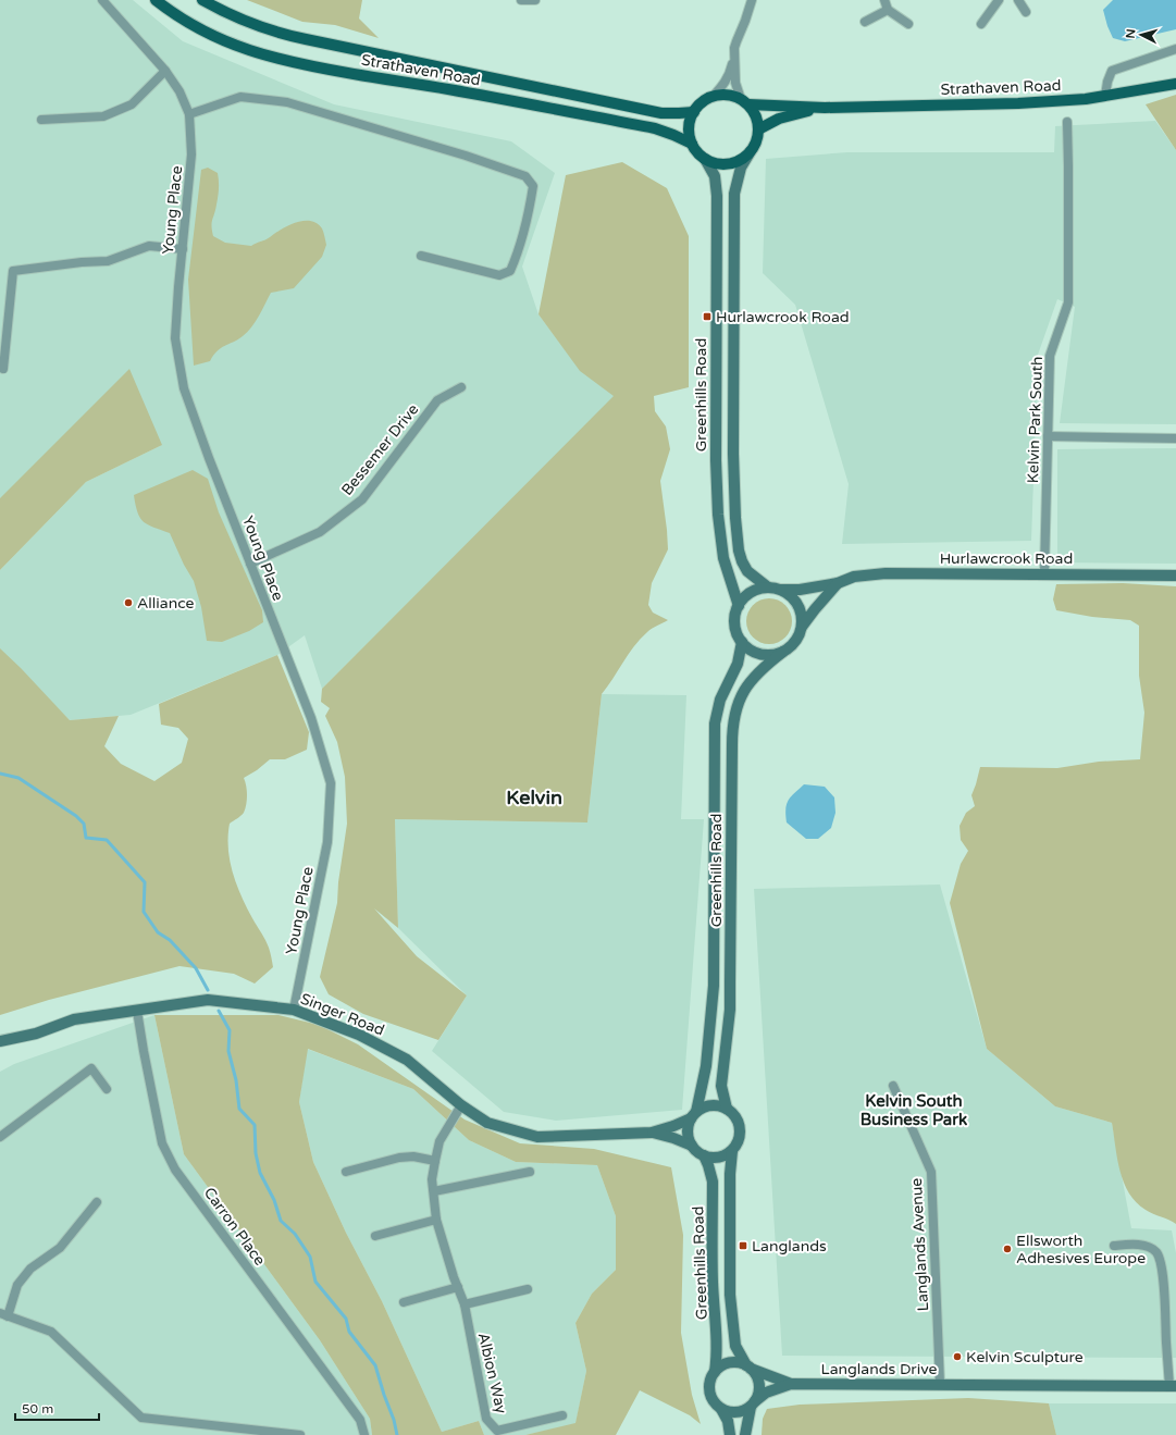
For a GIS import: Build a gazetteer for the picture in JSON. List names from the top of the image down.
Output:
{
  "streets": {
    "main road": ["Strathaven Road"],
    "street": [
      "Young Place",
      "Greenhills Road",
      "Kelvin Park South",
      "Bessemer Drive",
      "Hurlawcrook Road",
      "Singer Road",
      "Carron Place",
      "Langlands Avenue",
      "Langlands Drive",
      "Albion Way"
    ]
  },
  "crossings": [
    ["Strathaven Road", "Greenhills Road"],
    ["Young Place", "Bessemer Drive"],
    ["Young Place", "Singer Road"],
    ["Greenhills Road", "Hurlawcrook Road"],
    ["Greenhills Road", "Singer Road"],
    ["Greenhills Road", "Langlands Drive"],
    ["Kelvin Park South", "Hurlawcrook Road"],
    ["Singer Road", "Carron Place"],
    ["Singer Road", "Albion Way"],
    ["Langlands Avenue", "Langlands Drive"]
  ],
  "districts": ["Kelvin", "Kelvin South Business Park"],
  "places": {
    "transit": ["Hurlawcrook Road", "Langlands"],
    "other": ["Alliance", "Ellsworth Adhesives Europe", "Kelvin Sculpture"]
  },
  "scale_bar": "50 m",
  "north": "left"
}
